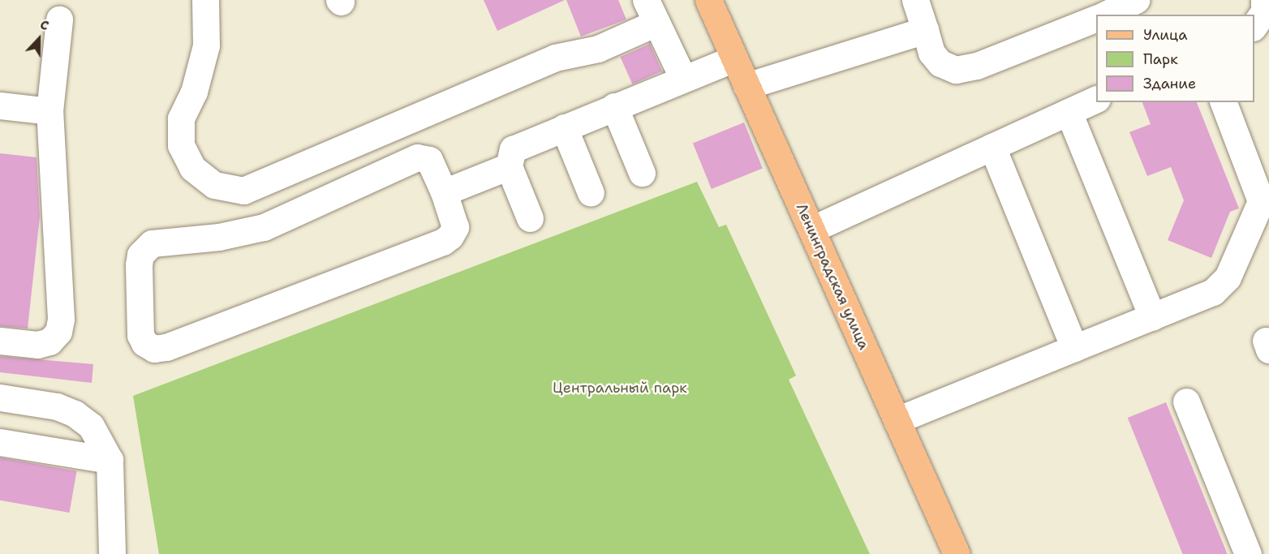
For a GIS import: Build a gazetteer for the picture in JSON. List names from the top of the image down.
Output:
{
  "streets": {
    "main road": ["Ленинградская улица"]
  },
  "parks": ["Центральный парк"],
  "legend": ["Улица", "Парк", "Здание"],
  "north": "top"
}
